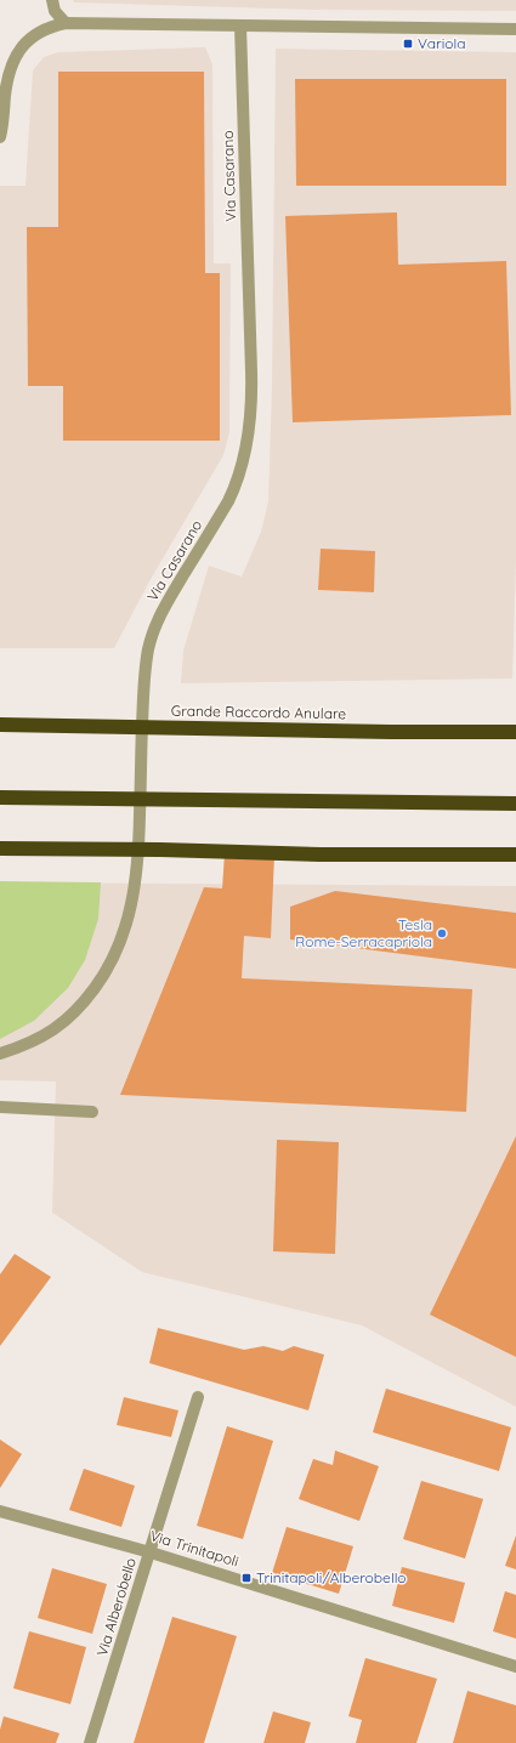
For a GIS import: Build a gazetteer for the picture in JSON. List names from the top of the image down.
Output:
{
  "streets": {
    "highway": ["Grande Raccordo Anulare"],
    "street": ["Via Casarano", "Via Trinitapoli", "Via Alberobello"]
  },
  "crossings": [
    ["Via Trinitapoli", "Via Alberobello"]
  ],
  "places": {
    "transit": ["Variola", "Trinitapoli/Alberobello"],
    "other": ["Tesla Rome-Serracapriola"]
  }
}
